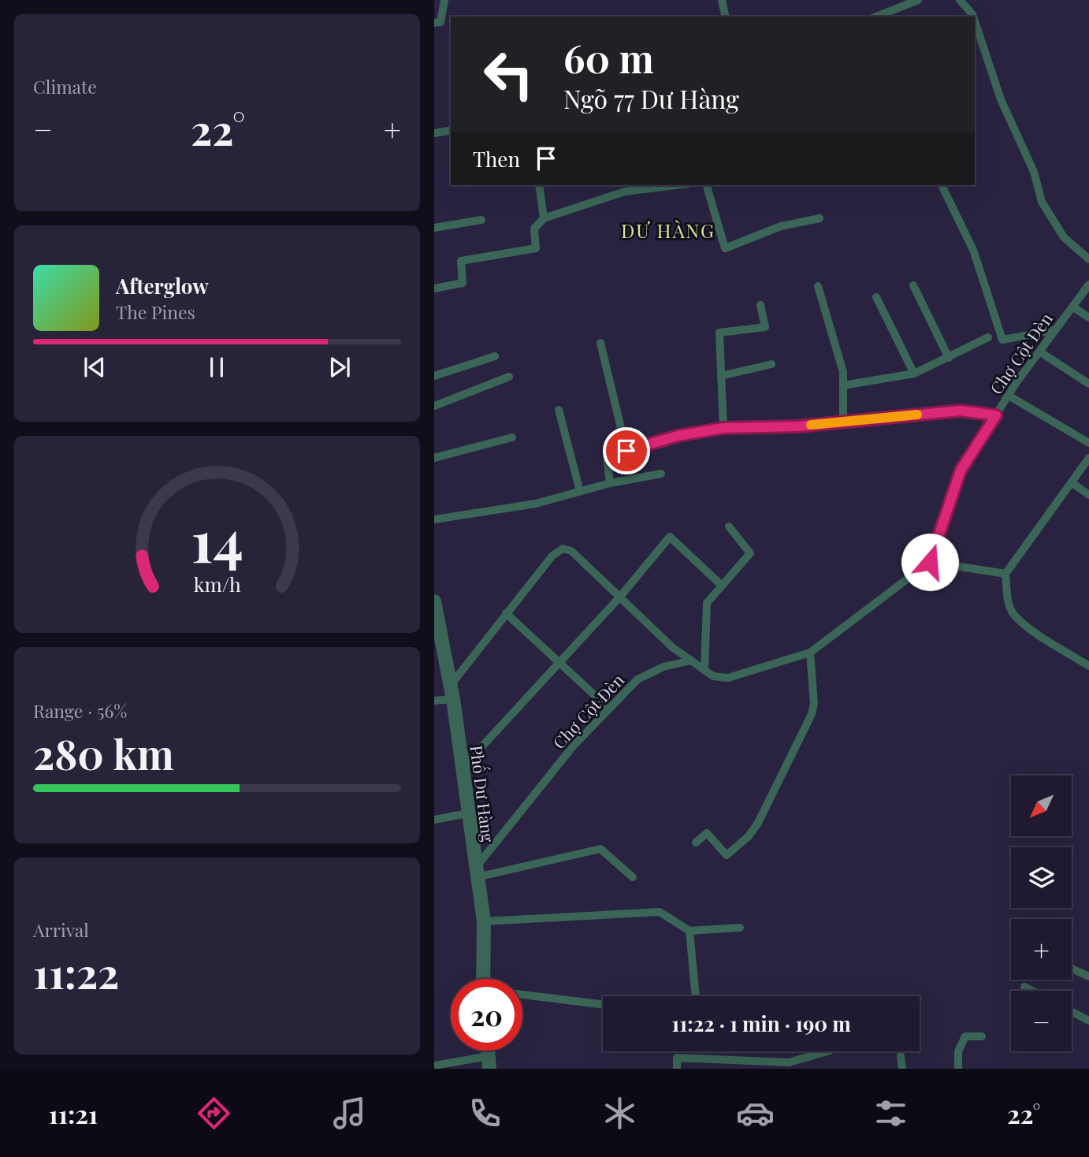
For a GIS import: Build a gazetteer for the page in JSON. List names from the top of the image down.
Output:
{
  "streets": {
    "street": ["Phố Dư Hàng"],
    "lane": ["Chợ Cột Đèn"]
  },
  "crossings": [
    ["Chợ Cột Đèn", "Phố Dư Hàng"]
  ],
  "districts": ["DƯ HÀNG"],
  "north": "bottom left",
  "page": {
    "tile": [
      "Climate",
      ["Range · 56%", "280 km"],
      ["Arrival", "11:22"]
    ],
    "turn": ["60 m", "Ngõ 77 Dư Hàng"],
    "heat": ["−", "22°", "+"],
    "then": "Then",
    "song": ["Afterglow", "The Pines"],
    "map_buttons": ["+", "−"],
    "limit": "20",
    "trip": "11:22 · 1 min · 190 m",
    "tabs": ["11:21", "22°"],
    "gauge": ["14", "km/h"]
  }
}
